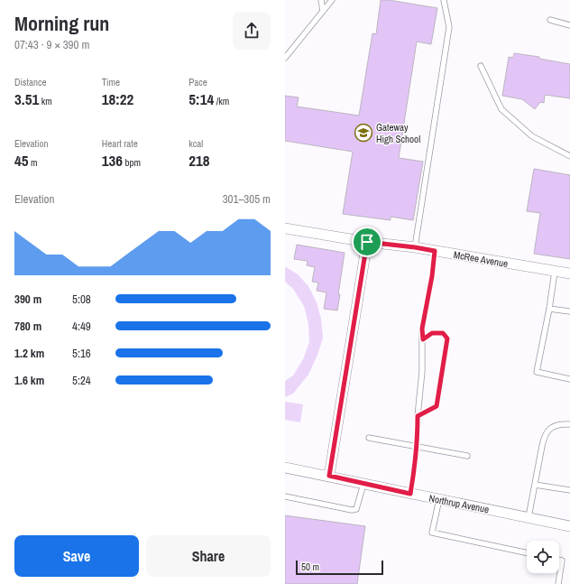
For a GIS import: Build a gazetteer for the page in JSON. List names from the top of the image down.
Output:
{
  "streets": {
    "street": ["McRee Avenue", "Northrup Avenue"]
  },
  "places": {
    "school or university": ["Gateway High School"]
  },
  "scale_bar": "50 m",
  "page": {
    "heading": ["Morning run", "07:43 · 9 × 390 m"],
    "stats": [
      ["Distance", "3.51 km"],
      ["Time", "18:22"],
      ["Pace", "5:14 /km"],
      ["Elevation", "45 m"],
      ["Heart rate", "136 bpm"],
      ["kcal", "218"]
    ],
    "chart": ["Elevation", "301–305 m"],
    "list": [
      {
        "name": "390 m",
        "note": "5:08"
      },
      {
        "name": "780 m",
        "note": "4:49"
      },
      {
        "name": "1.2 km",
        "note": "5:16"
      },
      {
        "name": "1.6 km",
        "note": "5:24"
      }
    ],
    "buttons": ["Save", "Share"],
    "scale": "50 m"
  }
}
